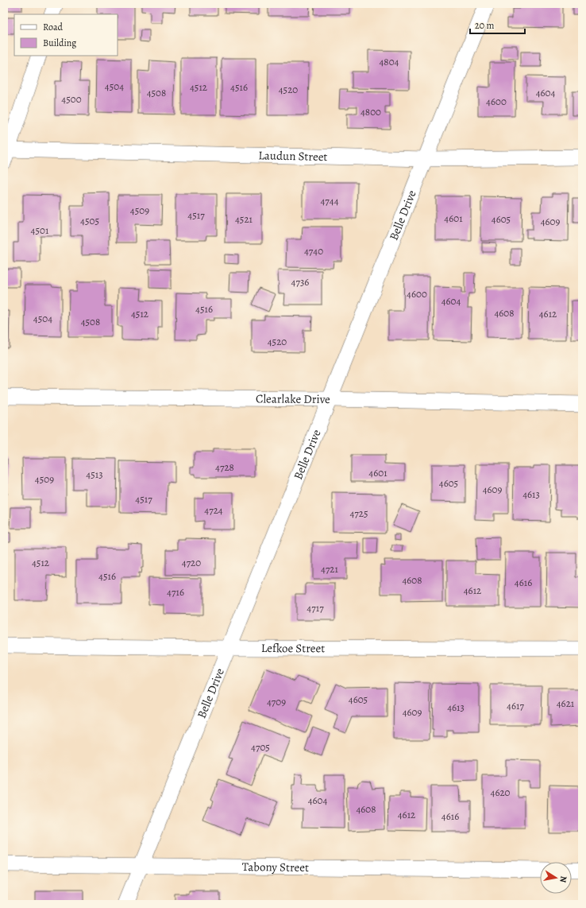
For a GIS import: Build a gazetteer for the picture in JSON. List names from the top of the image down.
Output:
{
  "streets": {
    "street": [
      "Laudun Street",
      "Belle Drive",
      "Clearlake Drive",
      "Lefkoe Street",
      "Tabony Street"
    ]
  },
  "crossings": [
    ["Laudun Street", "Belle Drive"],
    ["Belle Drive", "Clearlake Drive"],
    ["Belle Drive", "Lefkoe Street"],
    ["Belle Drive", "Tabony Street"]
  ],
  "house_numbers": [
    "4804",
    "4504",
    "4512",
    "4516",
    "4520",
    "4508",
    "4604",
    "4500",
    "4600",
    "4800",
    "4744",
    "4509",
    "4517",
    "4601",
    "4521",
    "4605",
    "4505",
    "4609",
    "4501",
    "4740",
    "4736",
    "4600",
    "4604",
    "4516",
    "4608",
    "4512",
    "4612",
    "4504",
    "4508",
    "4520",
    "4728",
    "4601",
    "4513",
    "4509",
    "4605",
    "4609",
    "4613",
    "4517",
    "4724",
    "4725",
    "4512",
    "4720",
    "4721",
    "4516",
    "4608",
    "4616",
    "4612",
    "4716",
    "4717",
    "4605",
    "4709",
    "4621",
    "4617",
    "4613",
    "4609",
    "4705",
    "4620",
    "4604",
    "4608",
    "4612",
    "4616"
  ],
  "legend": ["Road", "Building"],
  "scale_bar": "20 m",
  "north": "right"
}
